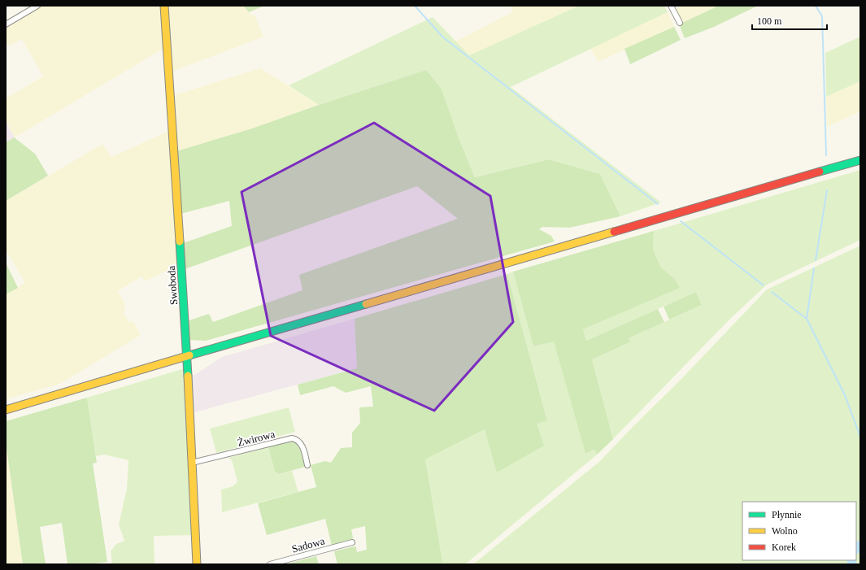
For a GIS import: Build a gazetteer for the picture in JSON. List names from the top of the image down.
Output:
{
  "streets": {
    "main road": ["Swoboda"],
    "street": ["Żwirowa", "Sadowa"]
  },
  "crossings": [
    ["Swoboda", "Żwirowa"]
  ],
  "legend": ["Płynnie", "Wolno", "Korek"],
  "scale_bar": "100 m"
}
